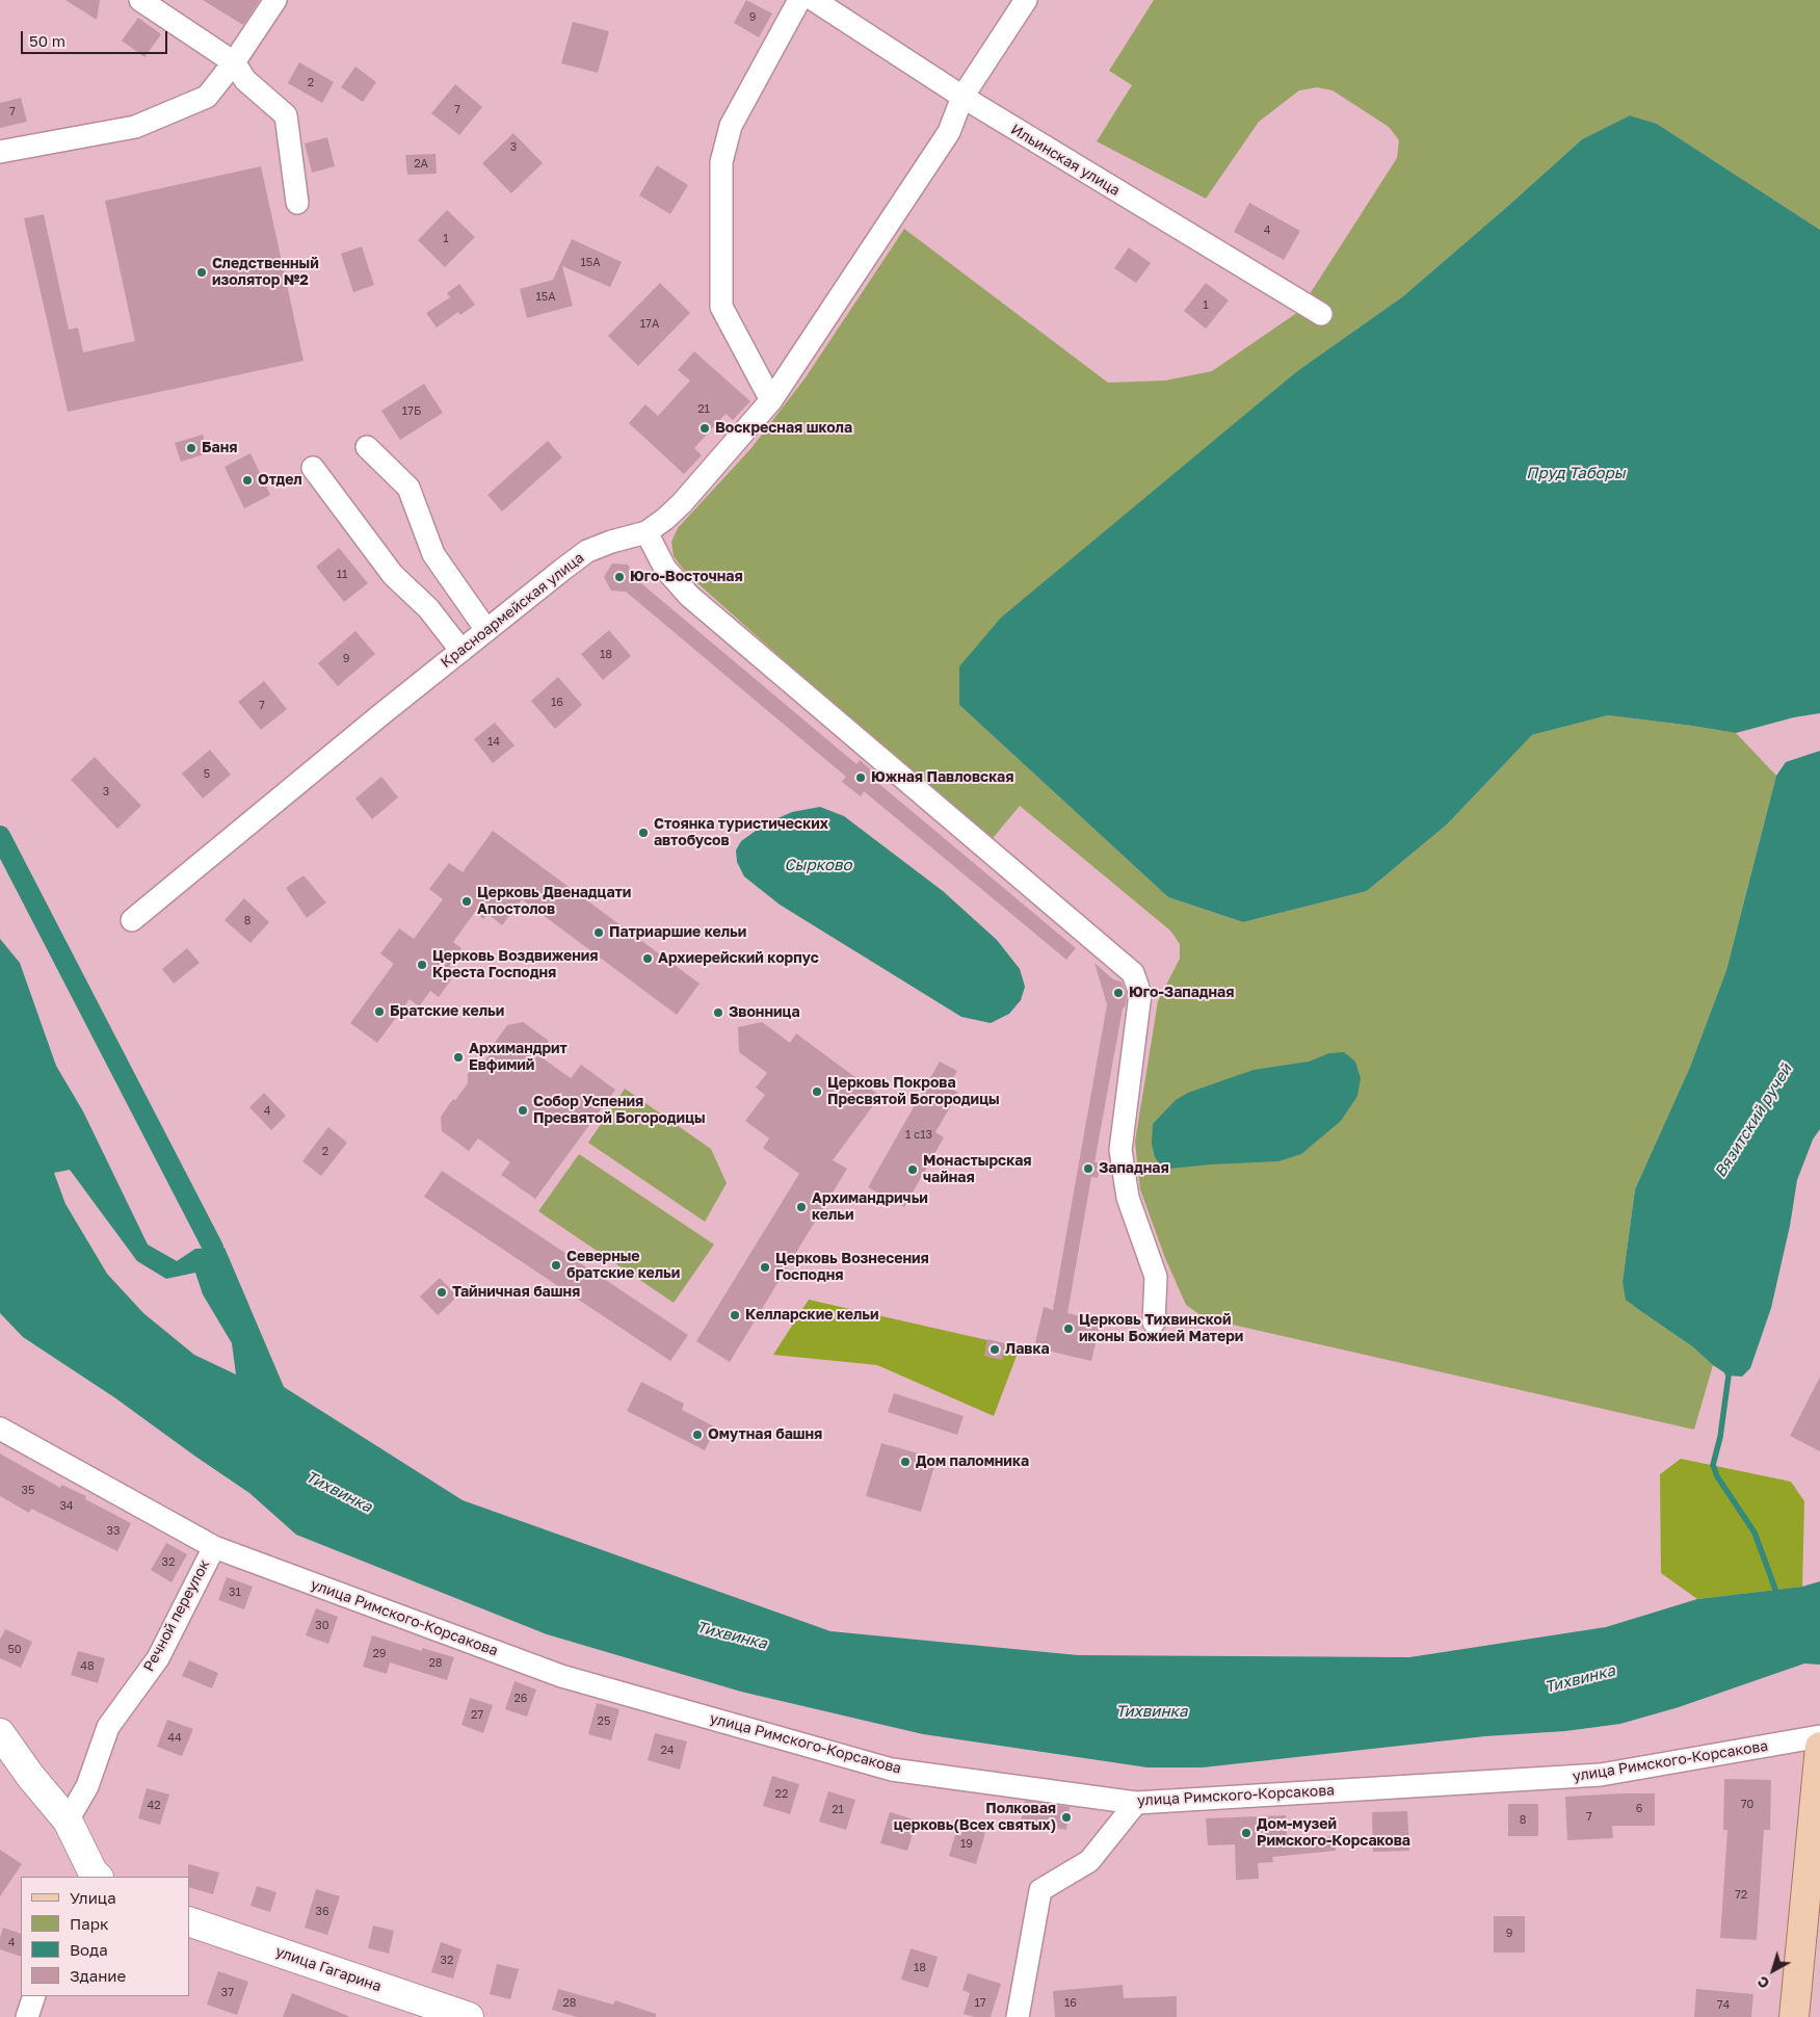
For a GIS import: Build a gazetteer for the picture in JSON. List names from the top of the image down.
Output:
{
  "streets": {
    "street": [
      "Ильинская улица",
      "Красноармейская улица",
      "Речной переулок",
      "улица Римского-Корсакова",
      "улица Гагарина"
    ]
  },
  "crossings": [
    ["Ильинская улица", "Красноармейская улица"],
    ["Речной переулок", "улица Римского-Корсакова"]
  ],
  "water": [
    "Пруд Таборы",
    "Сырково",
    "Вязитский ручей",
    "Тихвинка"
  ],
  "places": [
    "Следственный изолятор №2",
    "Воскресная школа",
    "Баня",
    "Отдел",
    "Юго-Восточная",
    "Южная Павловская",
    "Стоянка туристических автобусов",
    "Церковь Двенадцати Апостолов",
    "Патриаршие кельи",
    "Архиерейский корпус",
    "Церковь Воздвижения Креста Господня",
    "Юго-Западная",
    "Братские кельи",
    "Звонница",
    "Архимандрит Евфимий",
    "Церковь Покрова Пресвятой Богородицы",
    "Собор Успения Пресвятой Богородицы",
    "Западная",
    "Монастырская чайная",
    "Архимандричьи кельи",
    "Северные братские кельи",
    "Церковь Вознесения Господня",
    "Тайничная башня",
    "Келларские кельи",
    "Церковь Тихвинской иконы Божией Матери",
    "Лавка",
    "Омутная башня",
    "Дом паломника",
    "Полковая церковь(Всех святых)",
    "Дом-музей Римского-Корсакова"
  ],
  "house_numbers": [
    "9",
    "2",
    "7",
    "7",
    "3",
    "2А",
    "4",
    "1",
    "15А",
    "15А",
    "1",
    "17А",
    "21",
    "17Б",
    "11",
    "18",
    "9",
    "16",
    "7",
    "14",
    "5",
    "3",
    "8",
    "4",
    "1 с13",
    "2",
    "35",
    "34",
    "33",
    "32",
    "31",
    "30",
    "50",
    "29",
    "28",
    "48",
    "26",
    "27",
    "25",
    "44",
    "24",
    "22",
    "70",
    "42",
    "6",
    "21",
    "7",
    "8",
    "19",
    "72",
    "36",
    "9",
    "4",
    "32",
    "18",
    "37",
    "28",
    "17",
    "16",
    "74"
  ],
  "legend": [
    "Улица",
    "Парк",
    "Вода",
    "Здание"
  ],
  "scale_bar": "50 m",
  "north": "bottom left"
}
